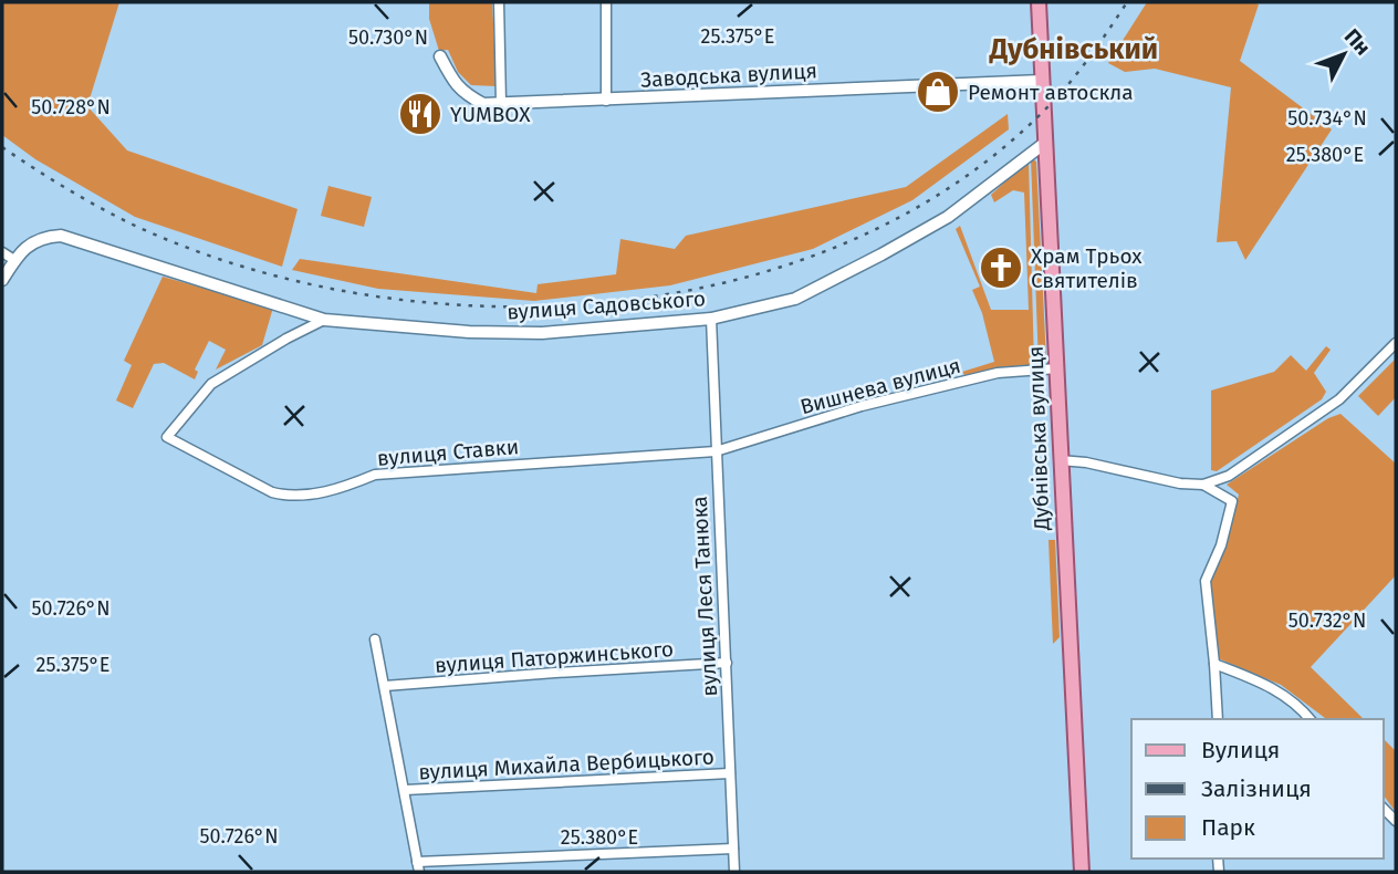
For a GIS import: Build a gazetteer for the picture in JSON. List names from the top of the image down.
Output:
{
  "streets": {
    "main road": ["Дубнівська вулиця"],
    "street": [
      "Заводська вулиця",
      "вулиця Садовського",
      "Вишнева вулиця",
      "вулиця Ставки",
      "вулиця Леся Танюка",
      "вулиця Паторжинського",
      "вулиця Михайла Вербицького"
    ]
  },
  "crossings": [
    ["Заводська вулиця", "Дубнівська вулиця"],
    ["вулиця Садовського", "Дубнівська вулиця"],
    ["вулиця Садовського", "вулиця Ставки"],
    ["вулиця Садовського", "вулиця Леся Танюка"],
    ["Вишнева вулиця", "Дубнівська вулиця"],
    ["Вишнева вулиця", "вулиця Ставки"],
    ["Вишнева вулиця", "вулиця Леся Танюка"],
    ["вулиця Ставки", "вулиця Леся Танюка"],
    ["вулиця Леся Танюка", "вулиця Паторжинського"],
    ["вулиця Леся Танюка", "вулиця Михайла Вербицького"]
  ],
  "districts": ["Дубнівський"],
  "places": {
    "shop": ["Ремонт автоскла"],
    "restaurant": ["YUMBOX"],
    "church": ["Храм Трьох Святителів"]
  },
  "legend": ["Вулиця", "Залізниця", "Парк"],
  "north": "top right",
  "coordinates": [
    "25.375°E",
    "50.730°N",
    "50.728°N",
    "50.734°N",
    "25.380°E",
    "50.726°N",
    "50.732°N"
  ]
}
